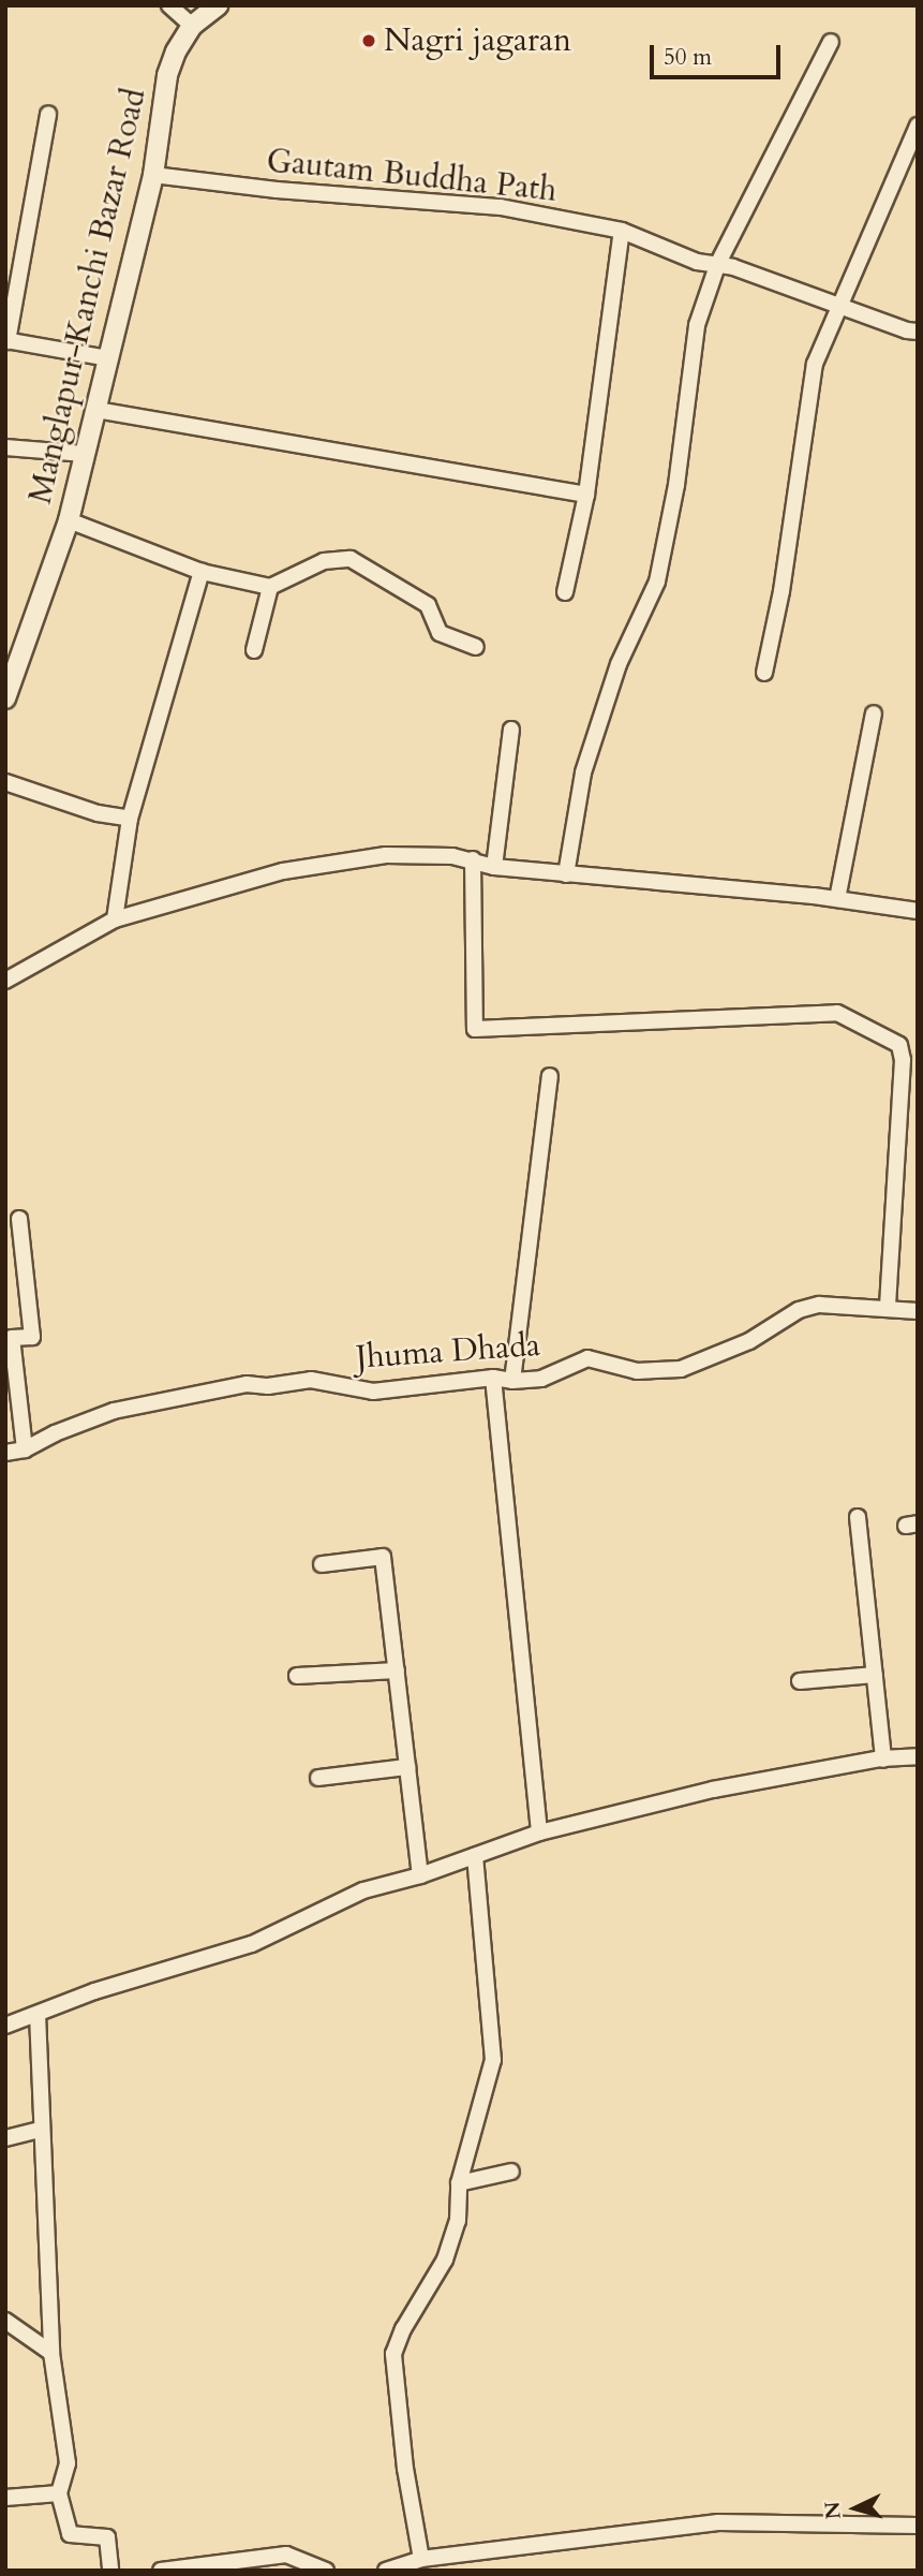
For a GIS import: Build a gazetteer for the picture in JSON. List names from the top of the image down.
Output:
{
  "streets": {
    "street": ["Gautam Buddha Path", "Manglapur-Kanchi Bazar Road", "Jhuma Dhada"]
  },
  "crossings": [
    ["Gautam Buddha Path", "Manglapur-Kanchi Bazar Road"]
  ],
  "places": ["Nagri jagaran"],
  "scale_bar": "50 m",
  "north": "left"
}
